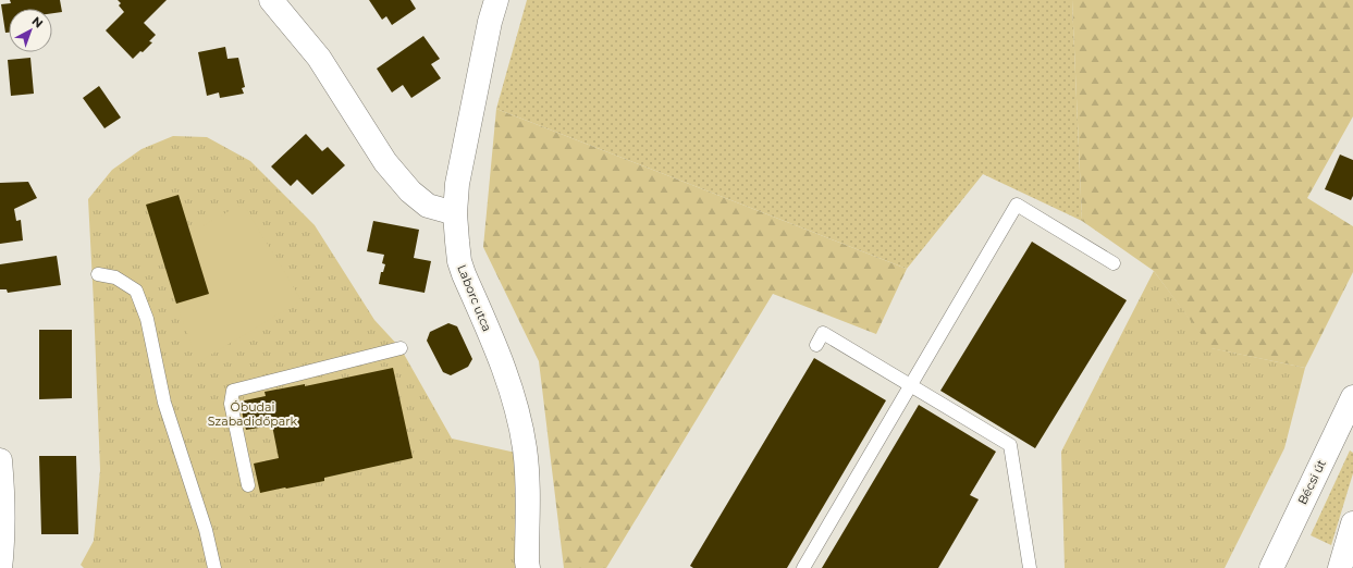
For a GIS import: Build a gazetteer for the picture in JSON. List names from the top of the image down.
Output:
{
  "streets": {
    "street": ["Laborc utca", "Bécsi út"]
  },
  "parks": ["Óbudai Szabadidőpark"],
  "north": "top right"
}
